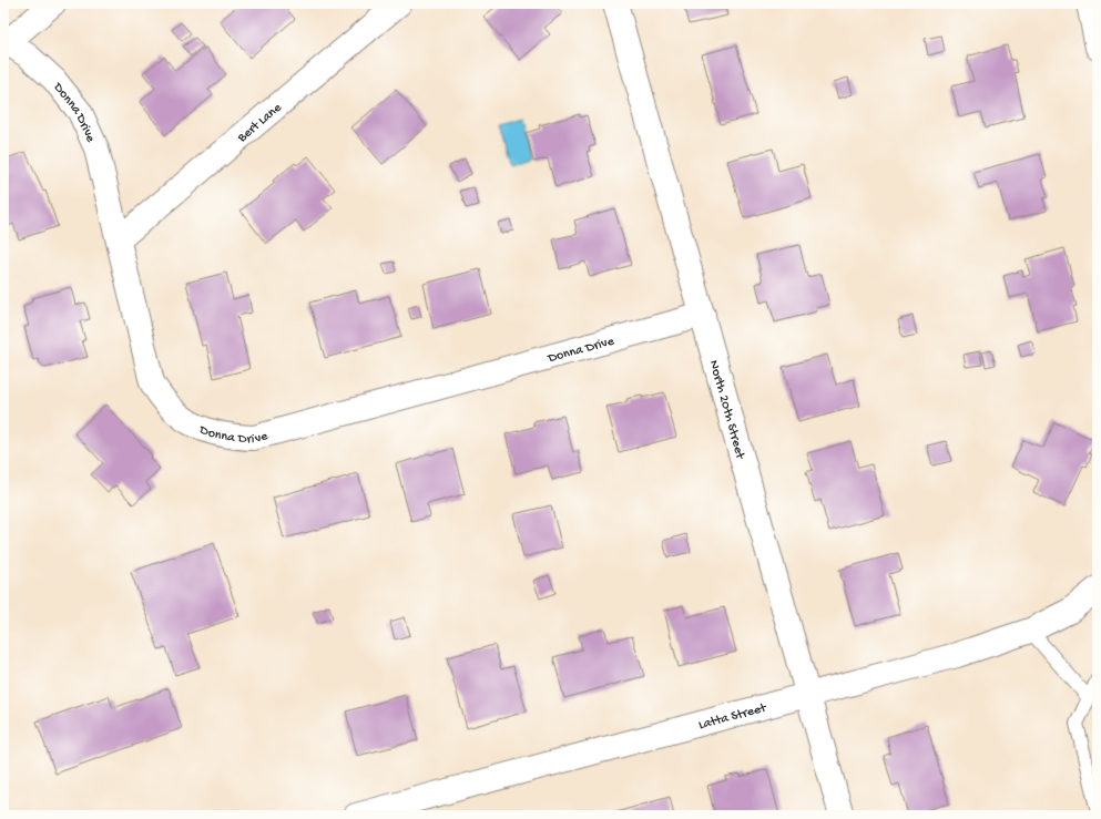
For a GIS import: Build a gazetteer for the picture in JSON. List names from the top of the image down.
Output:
{
  "streets": {
    "street": [
      "Donna Drive",
      "Bert Lane",
      "North 20th Street",
      "Latta Street"
    ]
  },
  "crossings": [
    ["Donna Drive", "Bert Lane"],
    ["Donna Drive", "North 20th Street"],
    ["North 20th Street", "Latta Street"]
  ]
}
